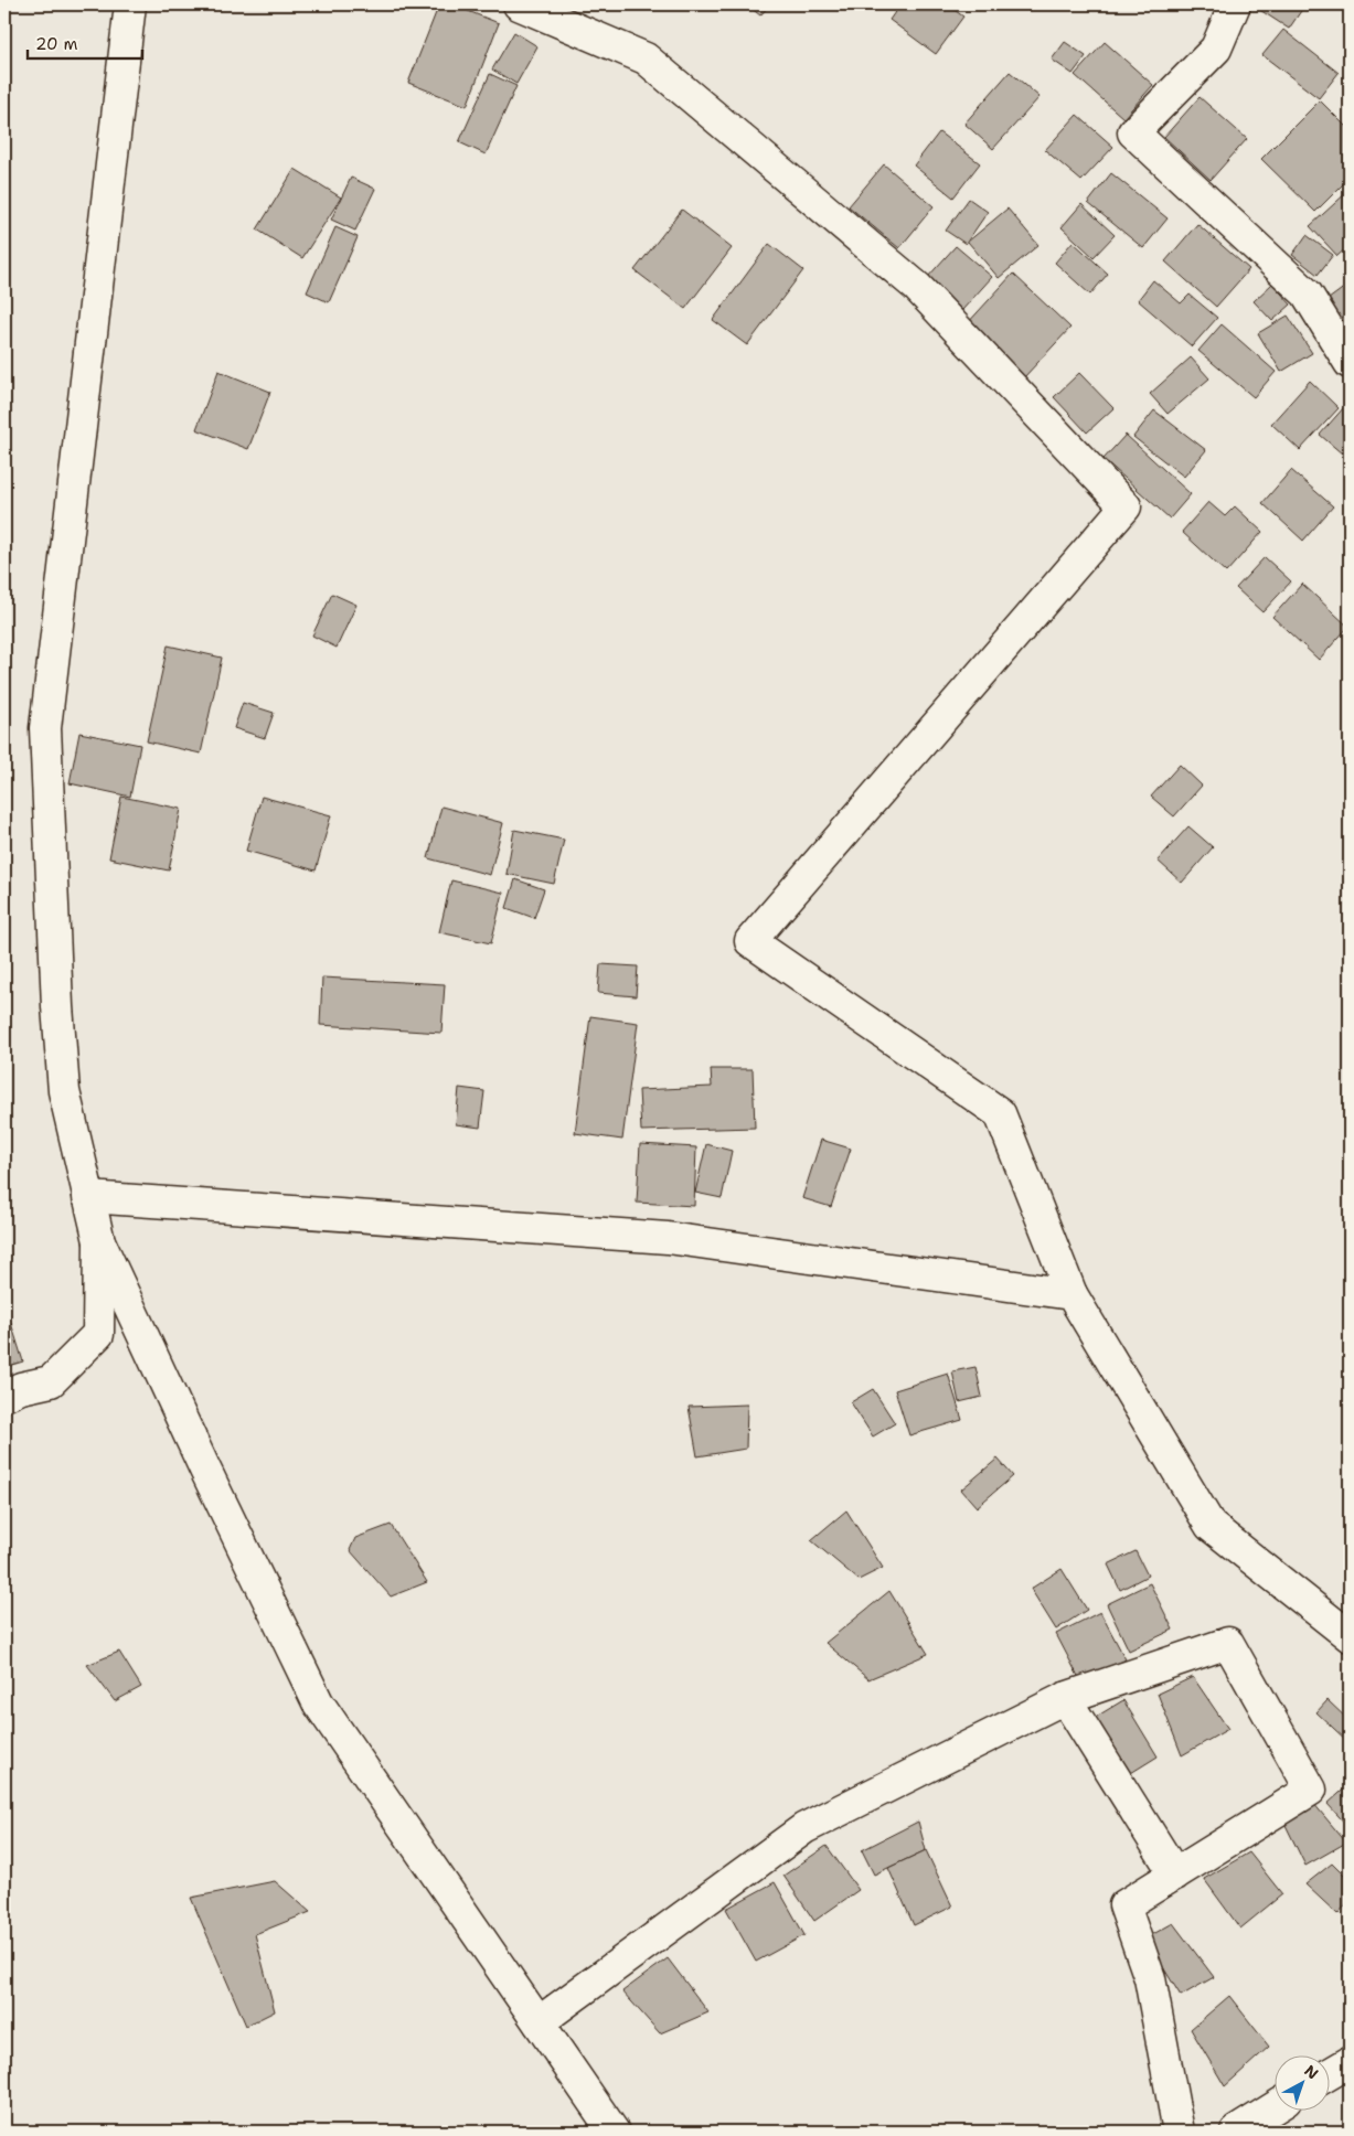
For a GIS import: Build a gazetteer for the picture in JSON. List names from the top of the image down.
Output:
{
  "scale_bar": "20 m",
  "north": "top right"
}
